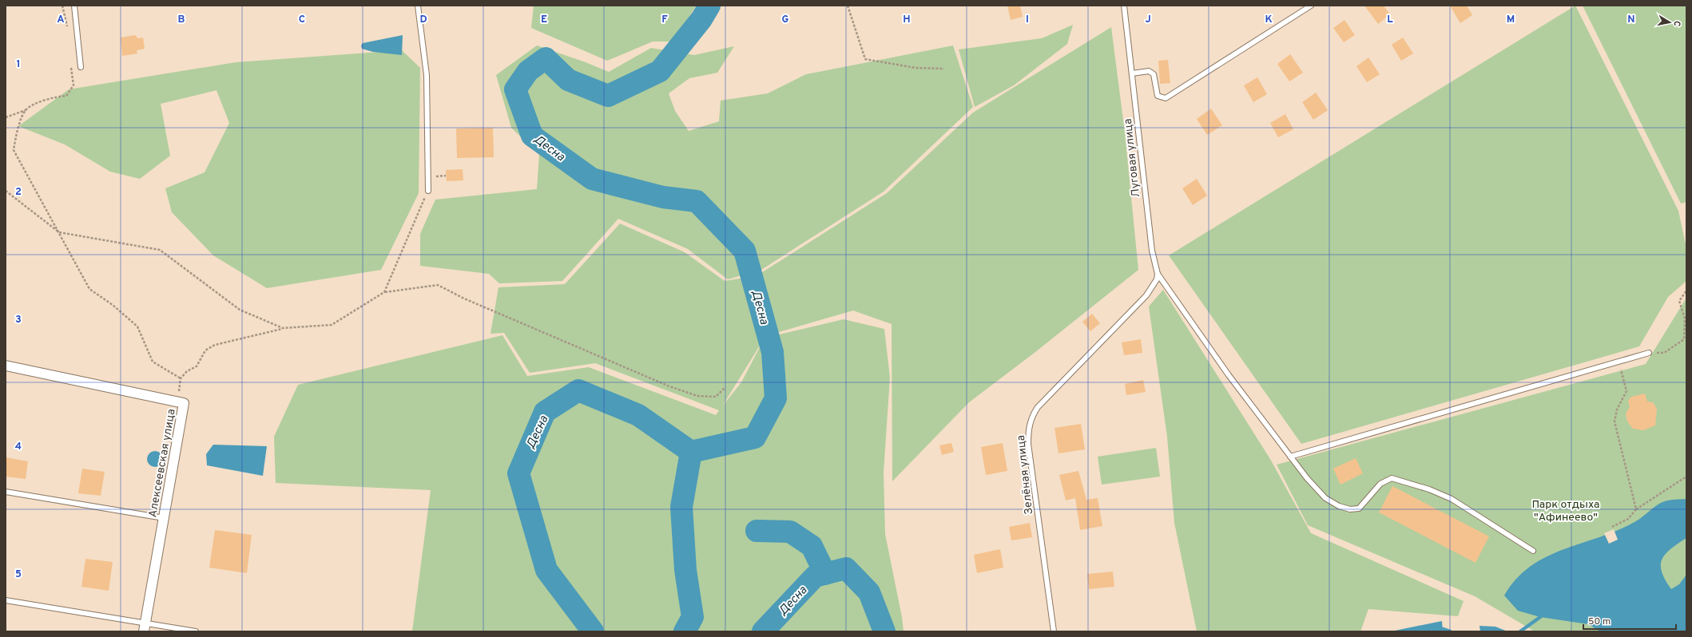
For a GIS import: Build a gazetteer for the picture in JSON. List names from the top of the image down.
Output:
{
  "streets": {
    "street": ["Алексеевская улица"],
    "lane": ["Луговая улица", "Зелёная улица"]
  },
  "crossings": [
    ["Луговая улица", "Зелёная улица"]
  ],
  "water": ["Десна"],
  "parks": ["Парк отдыха \"Афинеево\""],
  "scale_bar": "50 m",
  "north": "right",
  "grid": {
    "columns": [
      "A",
      "B",
      "C",
      "D",
      "E",
      "F",
      "G",
      "H",
      "I",
      "J",
      "K",
      "L",
      "M",
      "N"
    ],
    "rows": [
      "1",
      "2",
      "3",
      "4",
      "5"
    ]
  }
}
